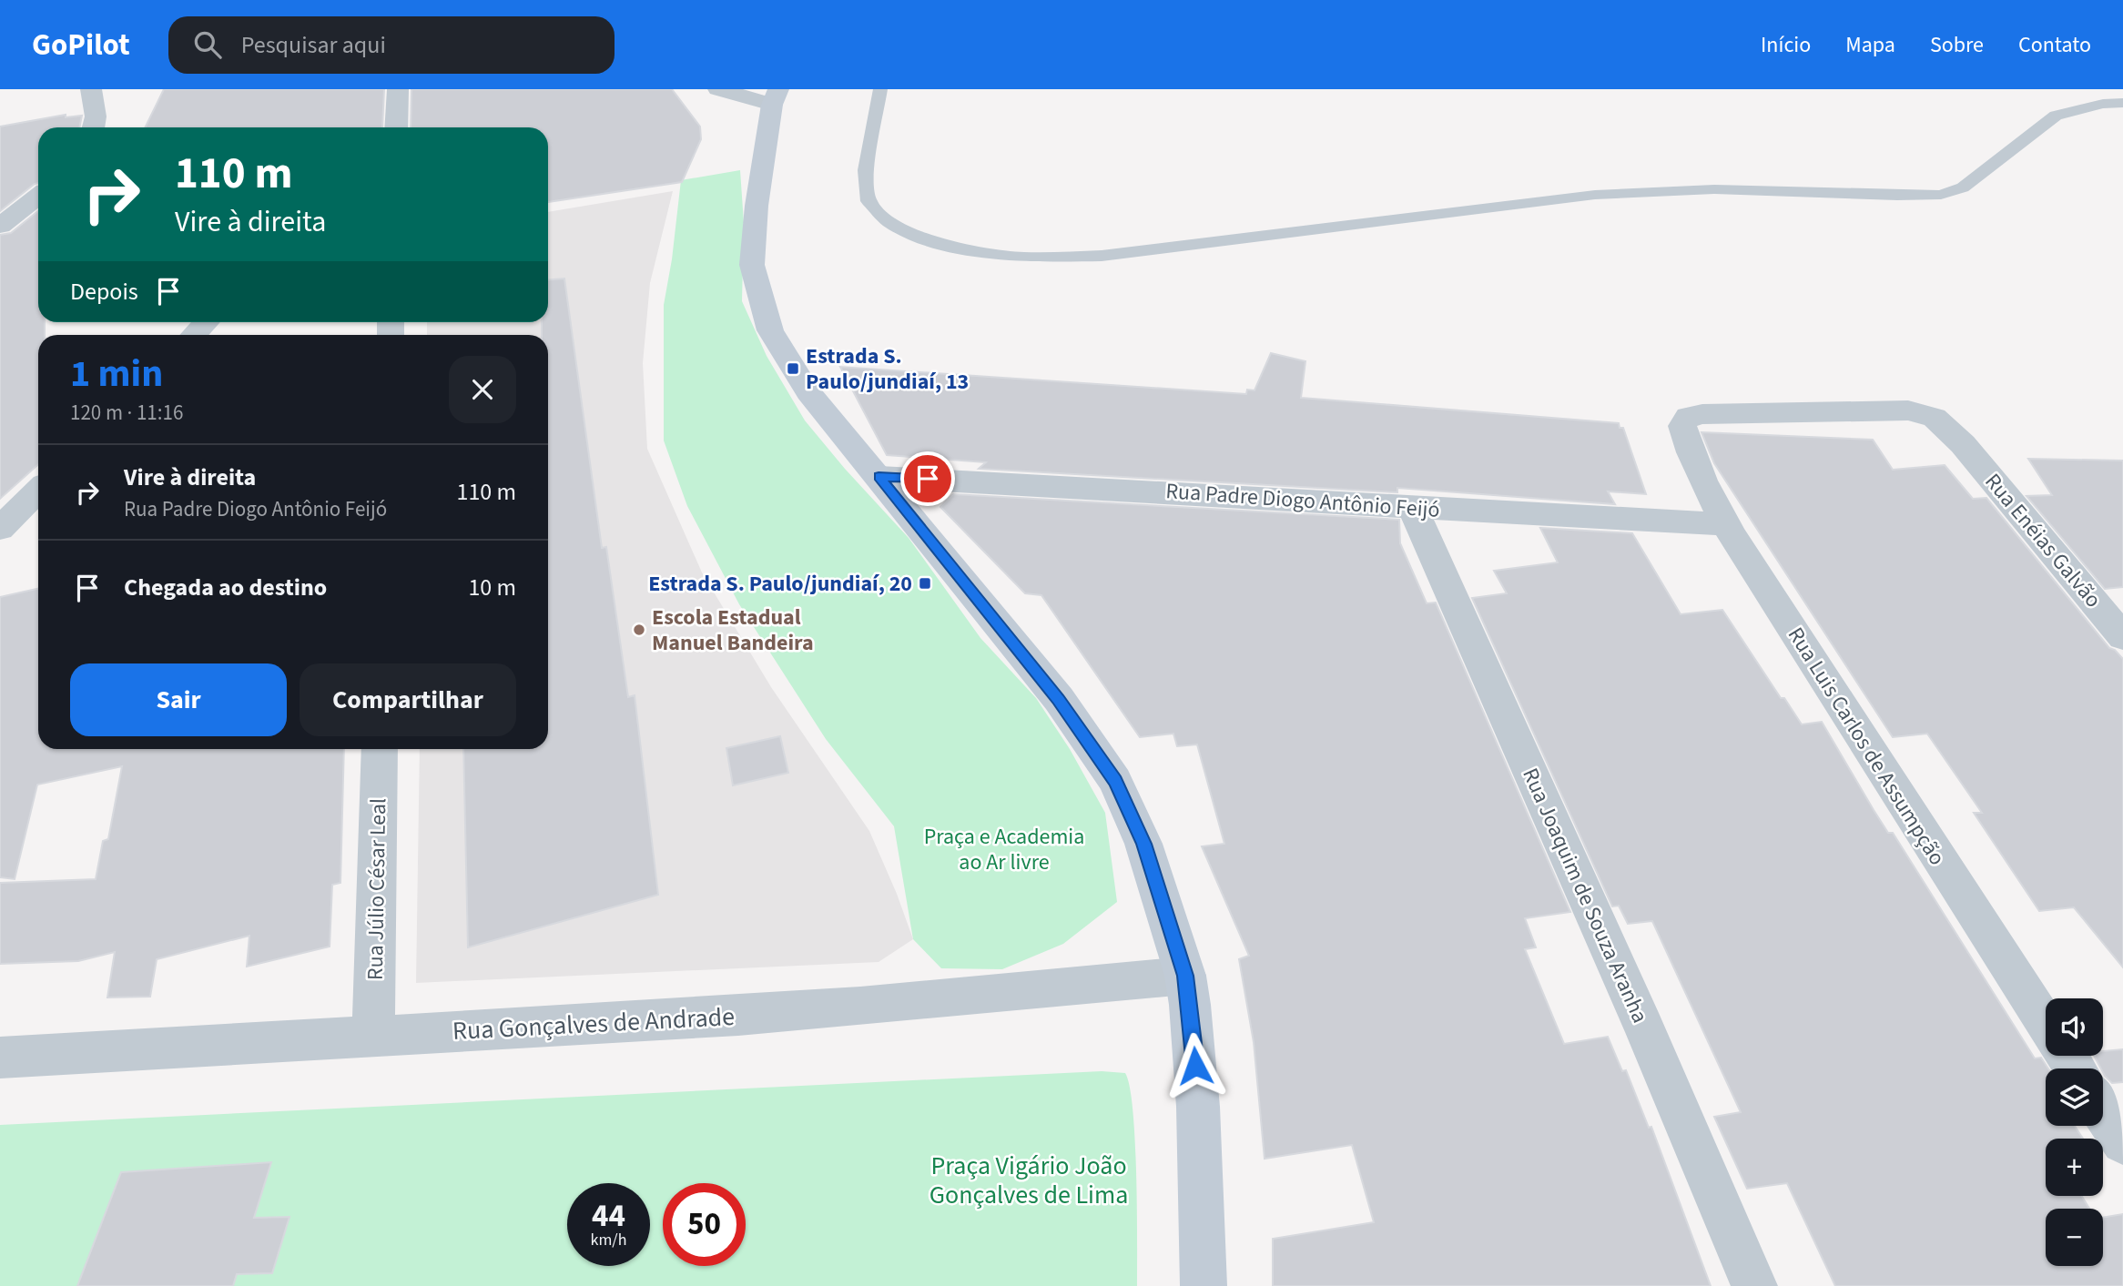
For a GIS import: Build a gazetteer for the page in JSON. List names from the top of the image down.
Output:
{
  "streets": {
    "street": [
      "Rua Padre Diogo Antônio Feijó",
      "Rua Enéias Galvão",
      "Rua Luis Carlos de Assumpção",
      "Rua Júlio César Leal",
      "Rua Joaquim de Souza Aranha",
      "Rua Gonçalves de Andrade"
    ]
  },
  "crossings": [
    ["Rua Padre Diogo Antônio Feijó", "Rua Luis Carlos de Assumpção"],
    ["Rua Padre Diogo Antônio Feijó", "Rua Joaquim de Souza Aranha"],
    ["Rua Enéias Galvão", "Rua Luis Carlos de Assumpção"],
    ["Rua Júlio César Leal", "Rua Gonçalves de Andrade"]
  ],
  "parks": ["Praça e Academia ao Ar livre", "Praça Vigário João Gonçalves de Lima"],
  "places": {
    "transit": ["Estrada S. Paulo/jundiaí, 13", "Estrada S. Paulo/jundiaí, 20"],
    "other": ["Escola Estadual Manuel Bandeira"]
  },
  "page": {
    "header": "GoPilot",
    "search": "Pesquisar aqui",
    "nav": [
      "Início",
      "Mapa",
      "Sobre",
      "Contato"
    ],
    "turn": ["110 m", "Vire à direita"],
    "then": "Depois",
    "heading": ["1 min", "120 m · 11:16"],
    "list": [
      {
        "name": "Vire à direita",
        "note": "Rua Padre Diogo Antônio Feijó",
        "value": "110 m"
      },
      {
        "name": "Chegada ao destino",
        "value": "10 m"
      }
    ],
    "buttons": ["Sair", "Compartilhar"],
    "map_buttons": ["+", "−"],
    "speed": "44 km/h",
    "limit": "50"
  }
}
